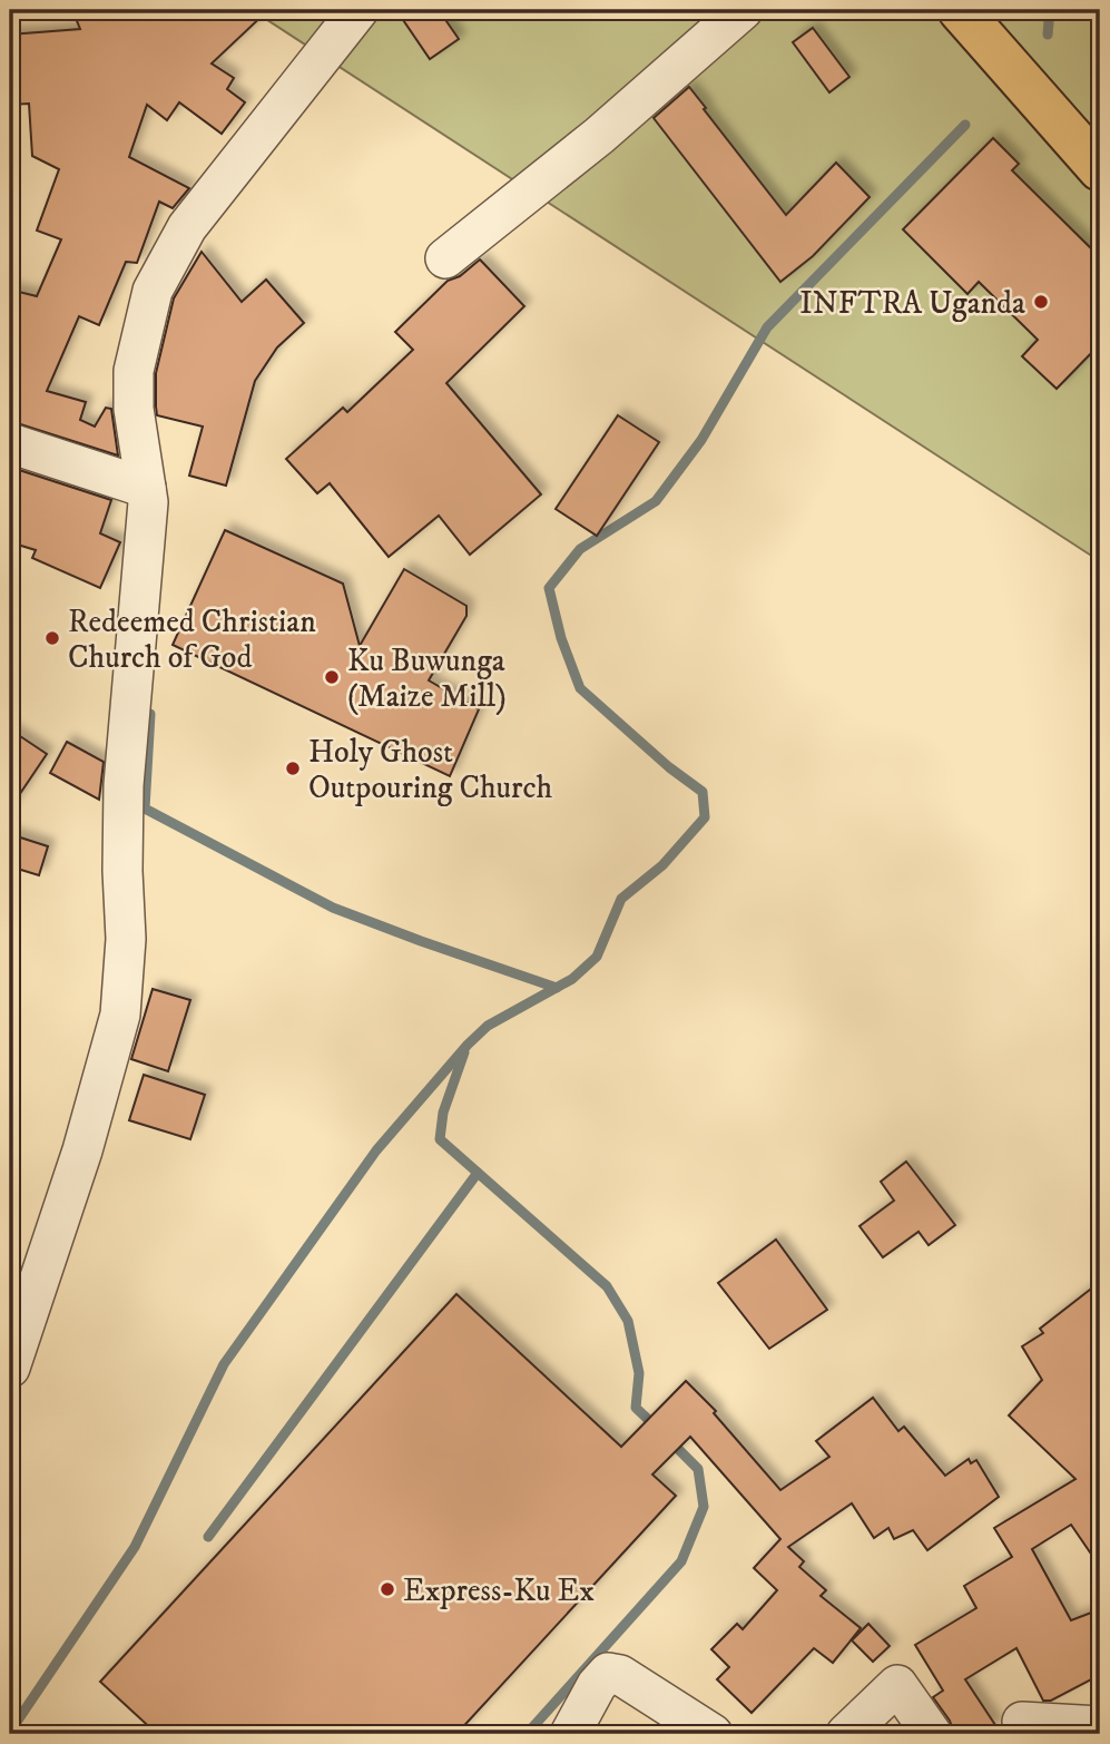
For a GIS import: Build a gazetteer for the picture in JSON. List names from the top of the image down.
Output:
{
  "places": [
    "INFTRA Uganda",
    "Redeemed Christian Church of God",
    "Ku Buwunga (Maize Mill)",
    "Holy Ghost Outpouring Church",
    "Express-Ku Ex"
  ]
}
